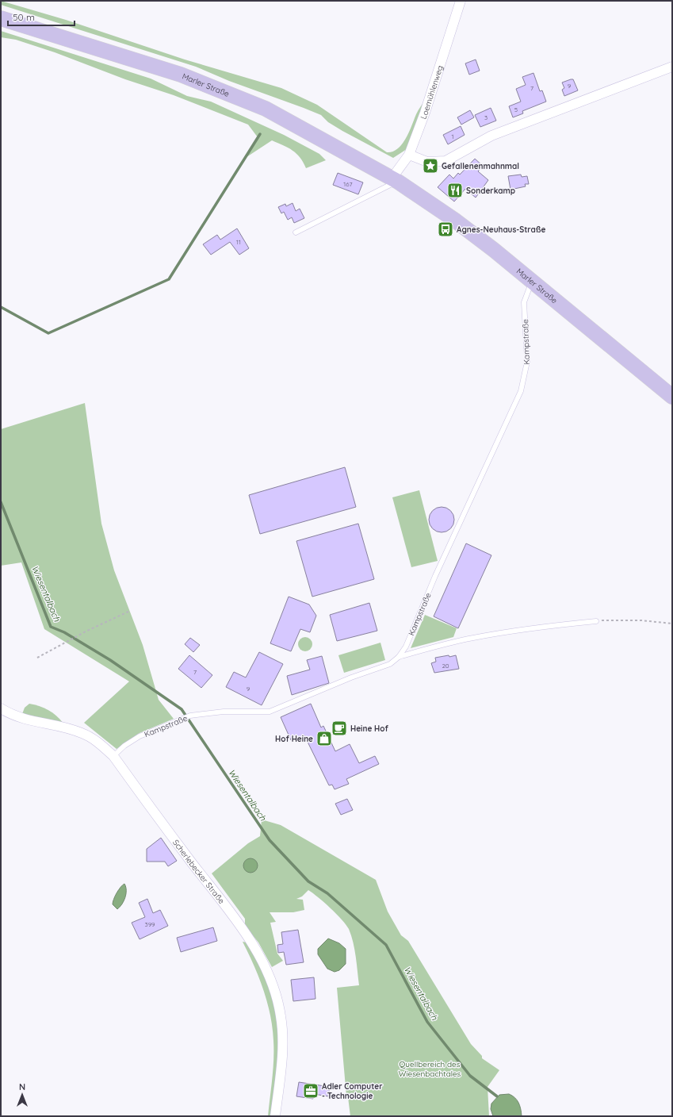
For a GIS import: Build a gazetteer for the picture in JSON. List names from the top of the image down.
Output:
{
  "streets": {
    "main road": ["Marler Straße"],
    "street": ["Loemühlenweg", "Scherlebecker Straße"],
    "lane": ["Kampstraße"]
  },
  "crossings": [
    ["Marler Straße", "Loemühlenweg"],
    ["Marler Straße", "Kampstraße"],
    ["Kampstraße", "Scherlebecker Straße"]
  ],
  "water": ["Wiesentalbach"],
  "parks": ["Quellbereich des Wiesenbachtales"],
  "places": {
    "place": ["Gefallenenmahnmal"],
    "restaurant": ["Sonderkamp"],
    "bus stop": ["Agnes-Neuhaus-Straße"],
    "cafe": ["Heine Hof"],
    "shop": ["Hof Heine"],
    "office": ["Adler Computer - Technologie"]
  },
  "house_numbers": [
    "9",
    "7",
    "5",
    "3",
    "1",
    "167",
    "11",
    "20",
    "7",
    "9",
    "399"
  ],
  "scale_bar": "50 m",
  "north": "top"
}
